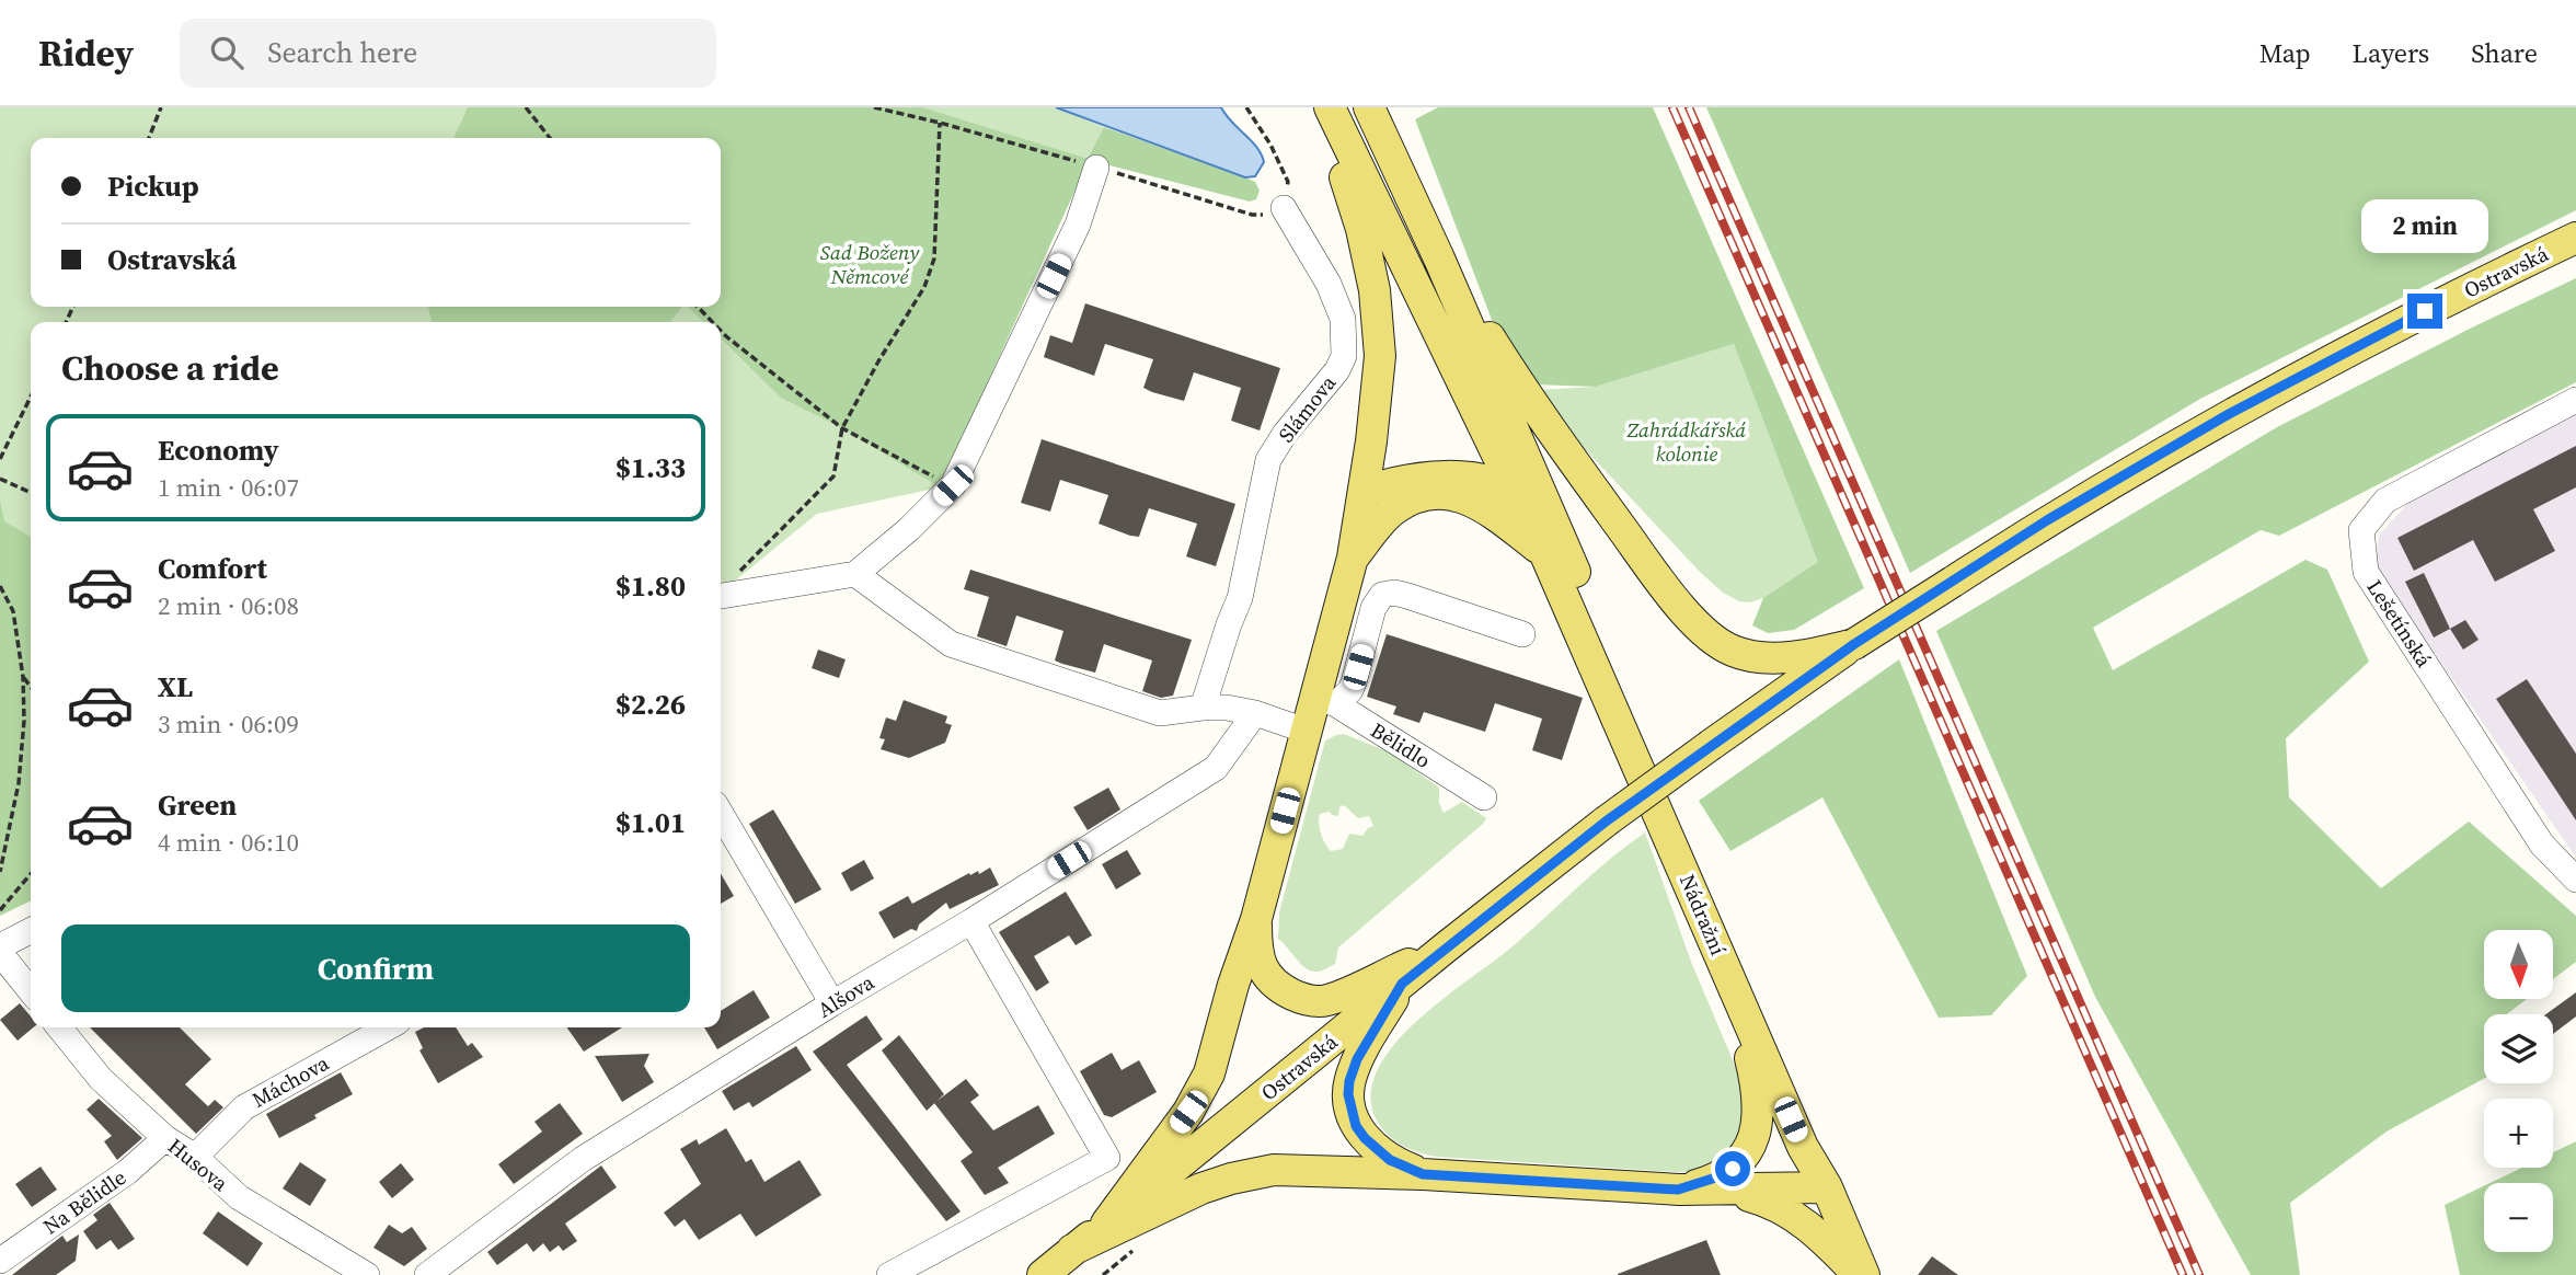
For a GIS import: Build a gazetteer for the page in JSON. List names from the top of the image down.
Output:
{
  "streets": {
    "main road": ["Ostravská", "Nádražní"],
    "street": [
      "Slámova",
      "Lešetínská",
      "Bělidlo",
      "Alšova",
      "Máchova",
      "Husova",
      "Na Bělidle"
    ]
  },
  "crossings": [
    ["Máchova", "Husova"],
    ["Husova", "Na Bělidle"]
  ],
  "parks": ["Sad Boženy Němcové", "Zahrádkářská kolonie"],
  "north": "bottom",
  "page": {
    "header": "Ridey",
    "search": "Search here",
    "nav": ["Map", "Layers", "Share"],
    "banner": ["Pickup", "Ostravská"],
    "bubble": "2 min",
    "heading": "Choose a ride",
    "list": [
      {
        "name": "Economy",
        "note": "1 min · 06:07",
        "value": "$1.33"
      },
      {
        "name": "Comfort",
        "note": "2 min · 06:08",
        "value": "$1.80"
      },
      {
        "name": "XL",
        "note": "3 min · 06:09",
        "value": "$2.26"
      },
      {
        "name": "Green",
        "note": "4 min · 06:10",
        "value": "$1.01"
      }
    ],
    "buttons": "Confirm",
    "map_buttons": ["+", "−"]
  }
}
